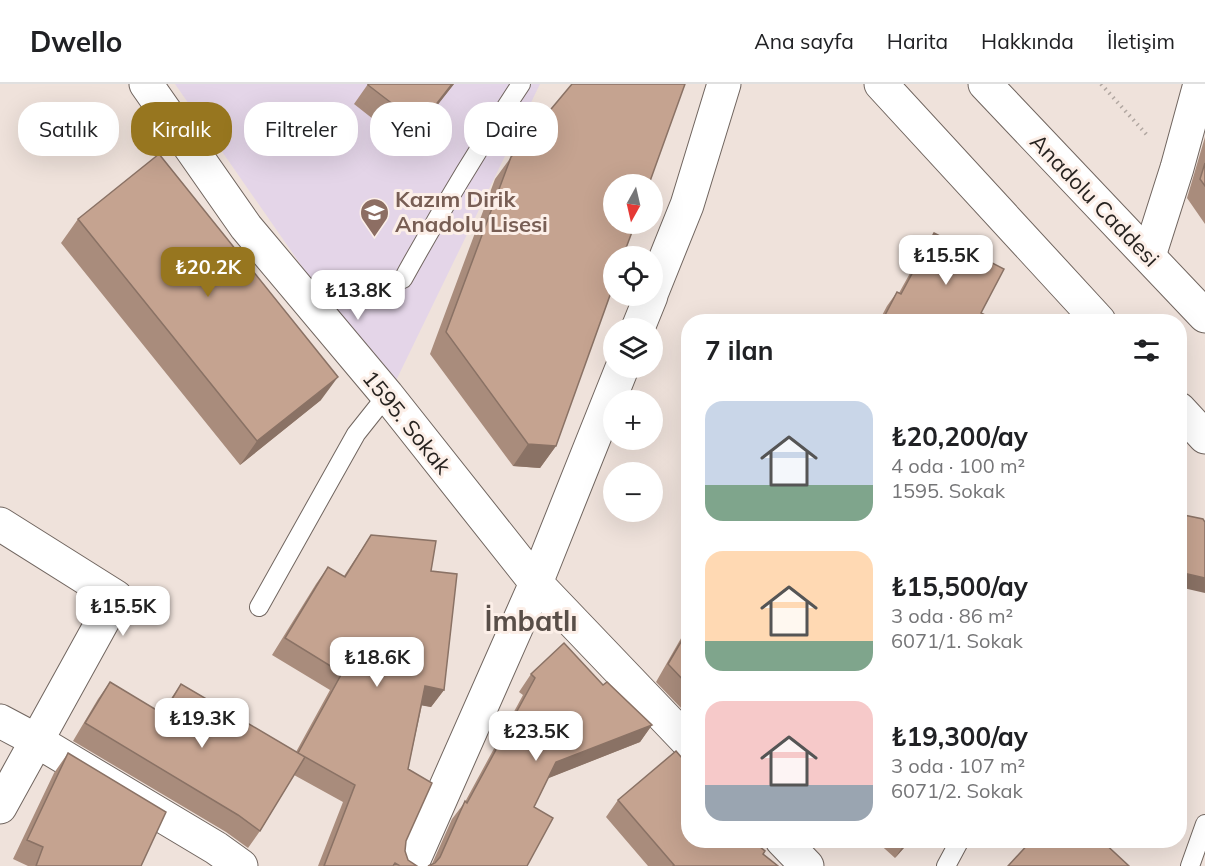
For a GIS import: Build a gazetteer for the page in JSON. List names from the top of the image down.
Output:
{
  "streets": {
    "main road": ["Anadolu Caddesi", "1595. Sokak"]
  },
  "districts": ["İmbatlı"],
  "places": {
    "school or university": ["Kazım Dirik Anadolu Lisesi"]
  },
  "north": "bottom",
  "page": {
    "header": "Dwello",
    "nav": [
      "Ana sayfa",
      "Harita",
      "Hakkında",
      "İletişim"
    ],
    "chip": [
      "Satılık",
      "Kiralık",
      "Filtreler",
      "Yeni",
      "Daire"
    ],
    "map_buttons": ["+", "−"],
    "price": [
      "₺15.5K",
      "₺20.2K",
      "₺13.8K",
      "₺15.5K",
      "₺18.6K",
      "₺19.3K",
      "₺23.5K"
    ],
    "heading": "7 ilan",
    "list": [
      {
        "name": "₺20,200/ay",
        "note": "4 oda · 100 m² · 1595. Sokak"
      },
      {
        "name": "₺15,500/ay",
        "note": "3 oda · 86 m² · 6071/1. Sokak"
      },
      {
        "name": "₺19,300/ay",
        "note": "3 oda · 107 m² · 6071/2. Sokak"
      }
    ]
  }
}
